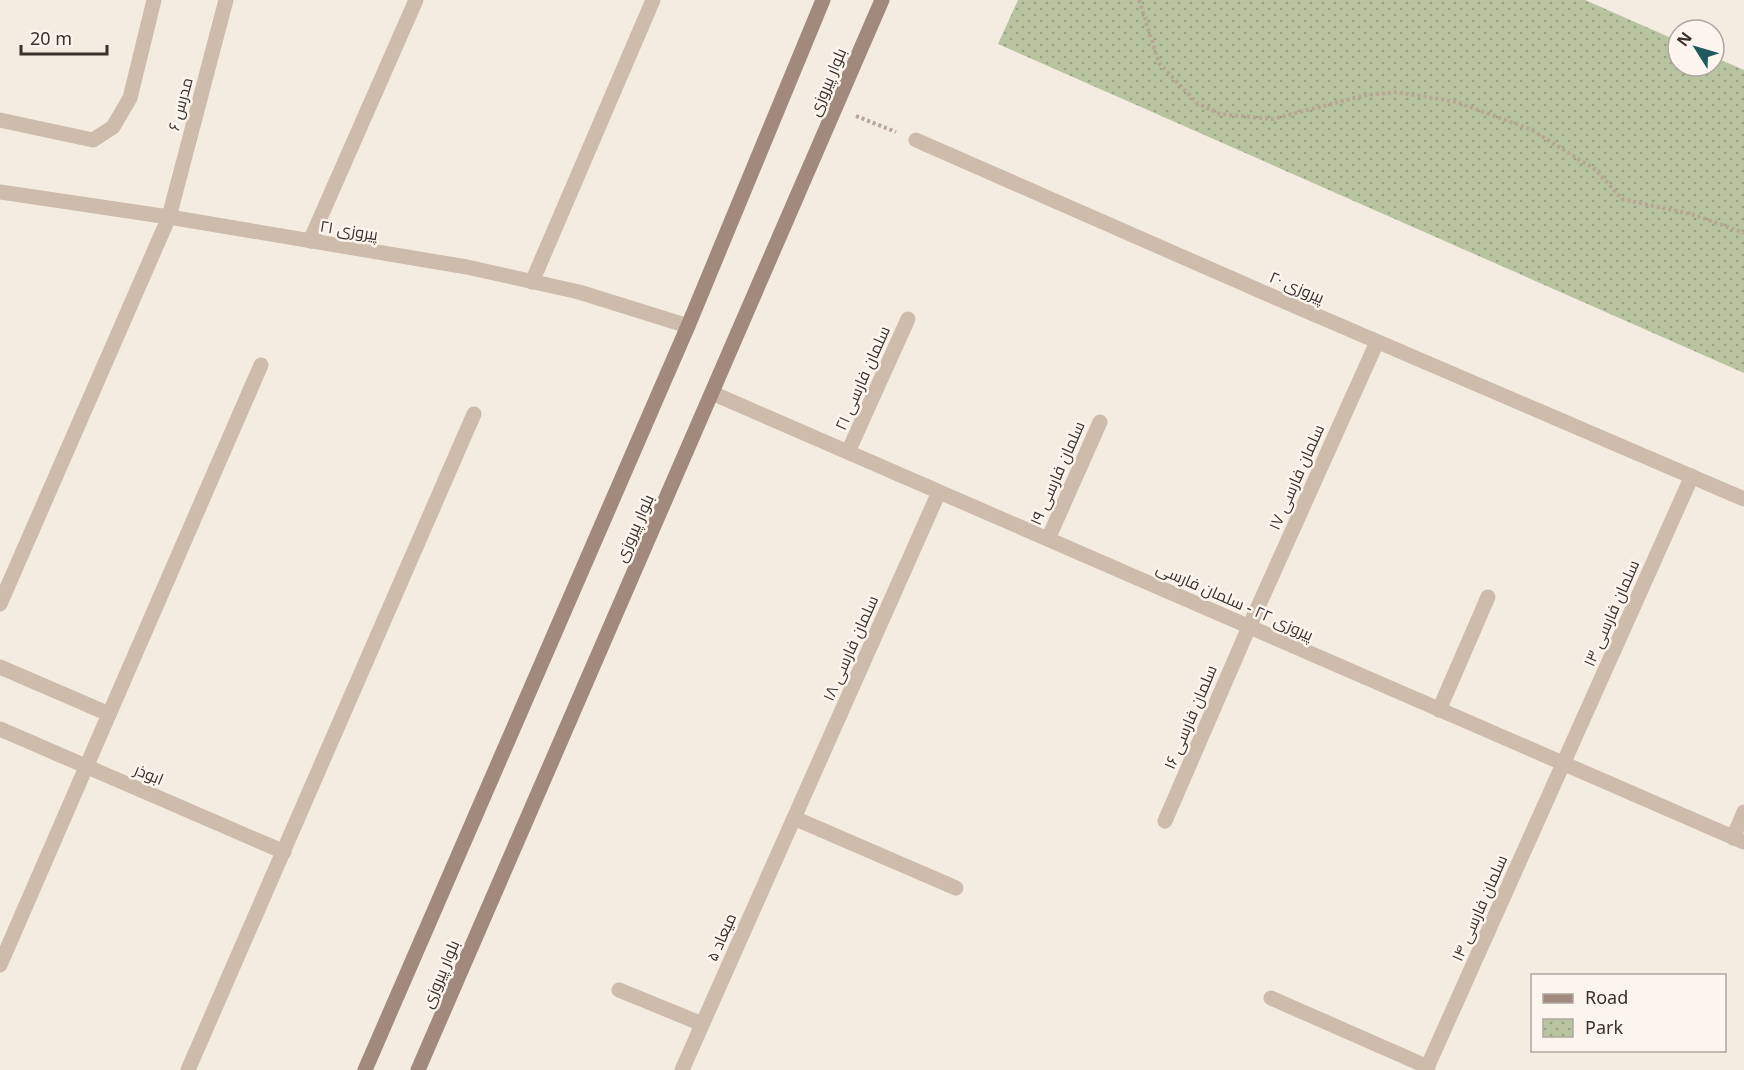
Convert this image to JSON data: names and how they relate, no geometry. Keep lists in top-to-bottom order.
{
  "streets": {
    "street": [
      "بلوار پیروزی",
      "مدرس ۶",
      "پیروزی ۲۱",
      "پیروزی ۲۰",
      "سلمان فارسی ۲۱",
      "سلمان فارسی ۱۹",
      "سلمان فارسی ۱۷",
      "پیروزی ۲۲ - سلمان فارسی",
      "سلمان فارسی ۱۳",
      "سلمان فارسی ۱۸",
      "سلمان فارسی ۱۶",
      "ابوذر",
      "سلمان فارسی ۱۴",
      "میعاد ۵"
    ]
  },
  "crossings": [
    ["بلوار پیروزی", "پیروزی ۲۱"],
    ["بلوار پیروزی", "پیروزی ۲۲ - سلمان فارسی"],
    ["مدرس ۶", "پیروزی ۲۱"],
    ["پیروزی ۲۰", "سلمان فارسی ۱۷"],
    ["پیروزی ۲۰", "سلمان فارسی ۱۳"],
    ["سلمان فارسی ۲۱", "پیروزی ۲۲ - سلمان فارسی"],
    ["سلمان فارسی ۱۹", "پیروزی ۲۲ - سلمان فارسی"],
    ["سلمان فارسی ۱۷", "پیروزی ۲۲ - سلمان فارسی"],
    ["سلمان فارسی ۱۷", "سلمان فارسی ۱۶"],
    ["پیروزی ۲۲ - سلمان فارسی", "سلمان فارسی ۱۳"],
    ["پیروزی ۲۲ - سلمان فارسی", "سلمان فارسی ۱۸"],
    ["پیروزی ۲۲ - سلمان فارسی", "سلمان فارسی ۱۶"],
    ["پیروزی ۲۲ - سلمان فارسی", "سلمان فارسی ۱۴"],
    ["سلمان فارسی ۱۳", "سلمان فارسی ۱۴"],
    ["سلمان فارسی ۱۸", "میعاد ۵"]
  ],
  "legend": ["Road", "Park"],
  "scale_bar": "20 m",
  "north": "top left"
}
